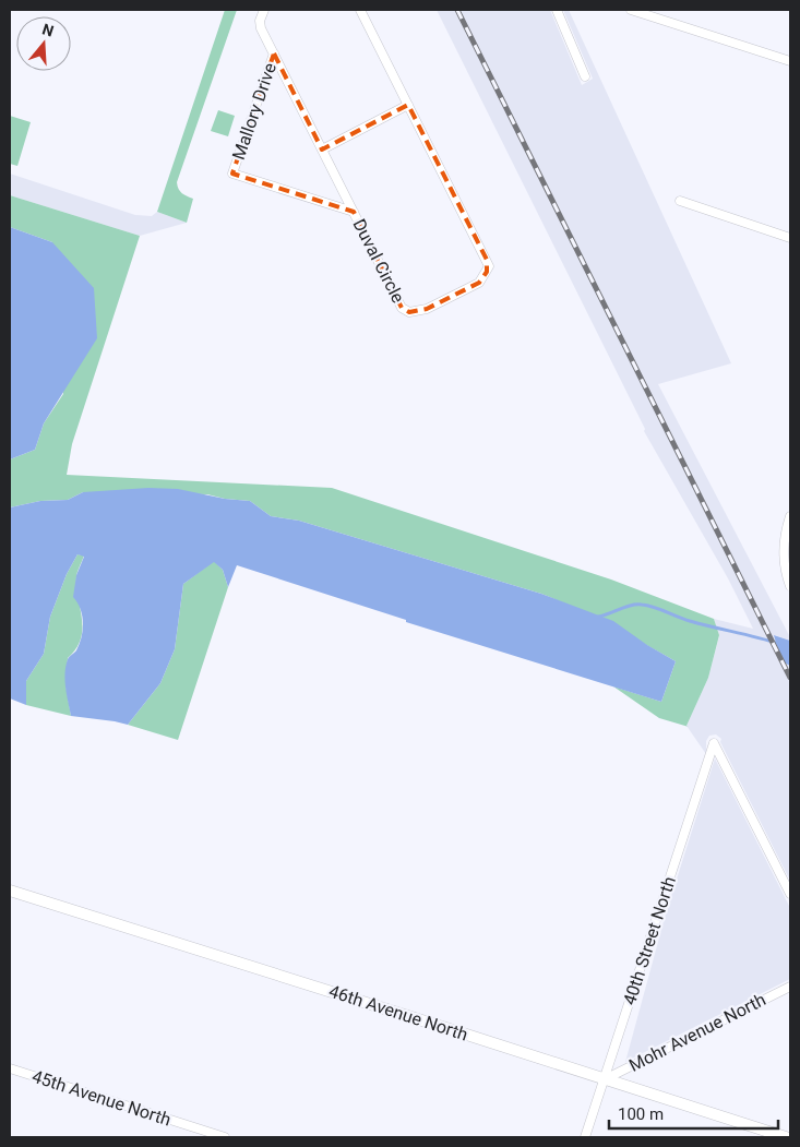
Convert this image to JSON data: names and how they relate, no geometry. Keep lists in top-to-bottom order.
{
  "streets": {
    "street": [
      "Mallory Drive",
      "Duval Circle",
      "40th Street North",
      "46th Avenue North",
      "Mohr Avenue North",
      "45th Avenue North"
    ]
  },
  "crossings": [
    ["Mallory Drive", "Duval Circle"],
    ["40th Street North", "46th Avenue North"],
    ["40th Street North", "Mohr Avenue North"],
    ["46th Avenue North", "Mohr Avenue North"]
  ],
  "scale_bar": "100 m",
  "north": "top"
}
